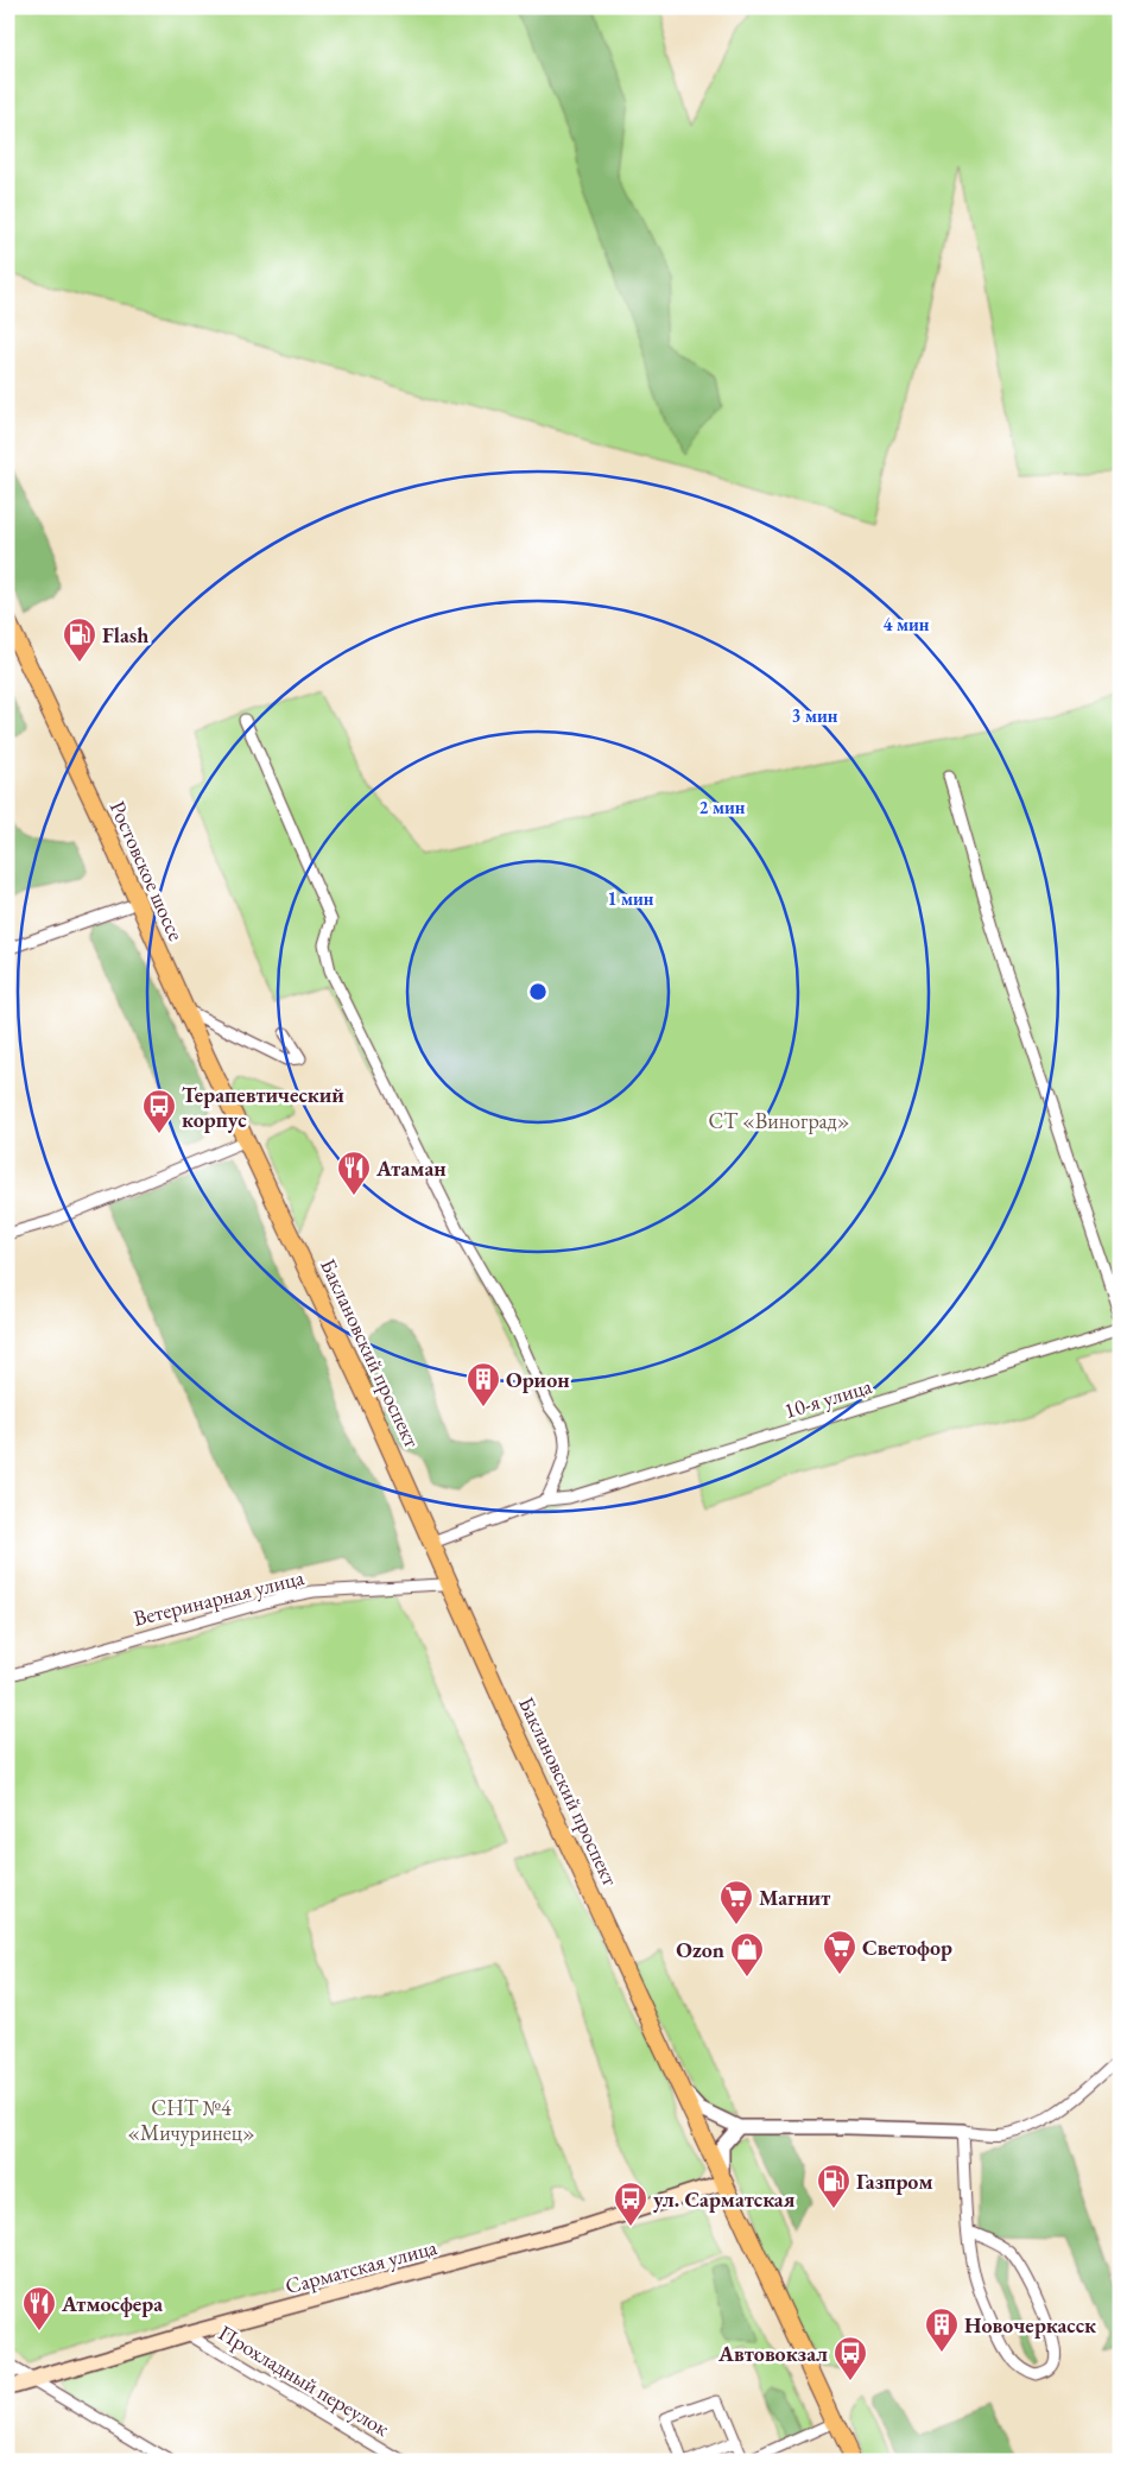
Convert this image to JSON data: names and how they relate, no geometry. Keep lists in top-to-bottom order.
{
  "streets": {
    "main road": ["Ростовское шоссе", "Баклановский проспект", "Сарматская улица"],
    "street": ["10-я улица", "Ветеринарная улица", "Прохладный переулок"]
  },
  "crossings": [
    ["Ростовское шоссе", "Баклановский проспект"],
    ["Баклановский проспект", "10-я улица"],
    ["Баклановский проспект", "Ветеринарная улица"],
    ["Баклановский проспект", "Сарматская улица"],
    ["Сарматская улица", "Прохладный переулок"]
  ],
  "parks": ["СТ «Виноград»", "СНТ №4 «Мичуринец»"],
  "places": {
    "fuel station": ["Flash", "Газпром"],
    "bus stop": ["Терапевтический корпус", "ул. Сарматская", "Автовокзал"],
    "restaurant": ["Атаман", "Атмосфера"],
    "building": ["Орион", "Новочеркасск"],
    "supermarket": ["Магнит", "Светофор"],
    "shop": ["Ozon"]
  },
  "rings": [
    "4 мин",
    "3 мин",
    "2 мин",
    "1 мин"
  ]
}
